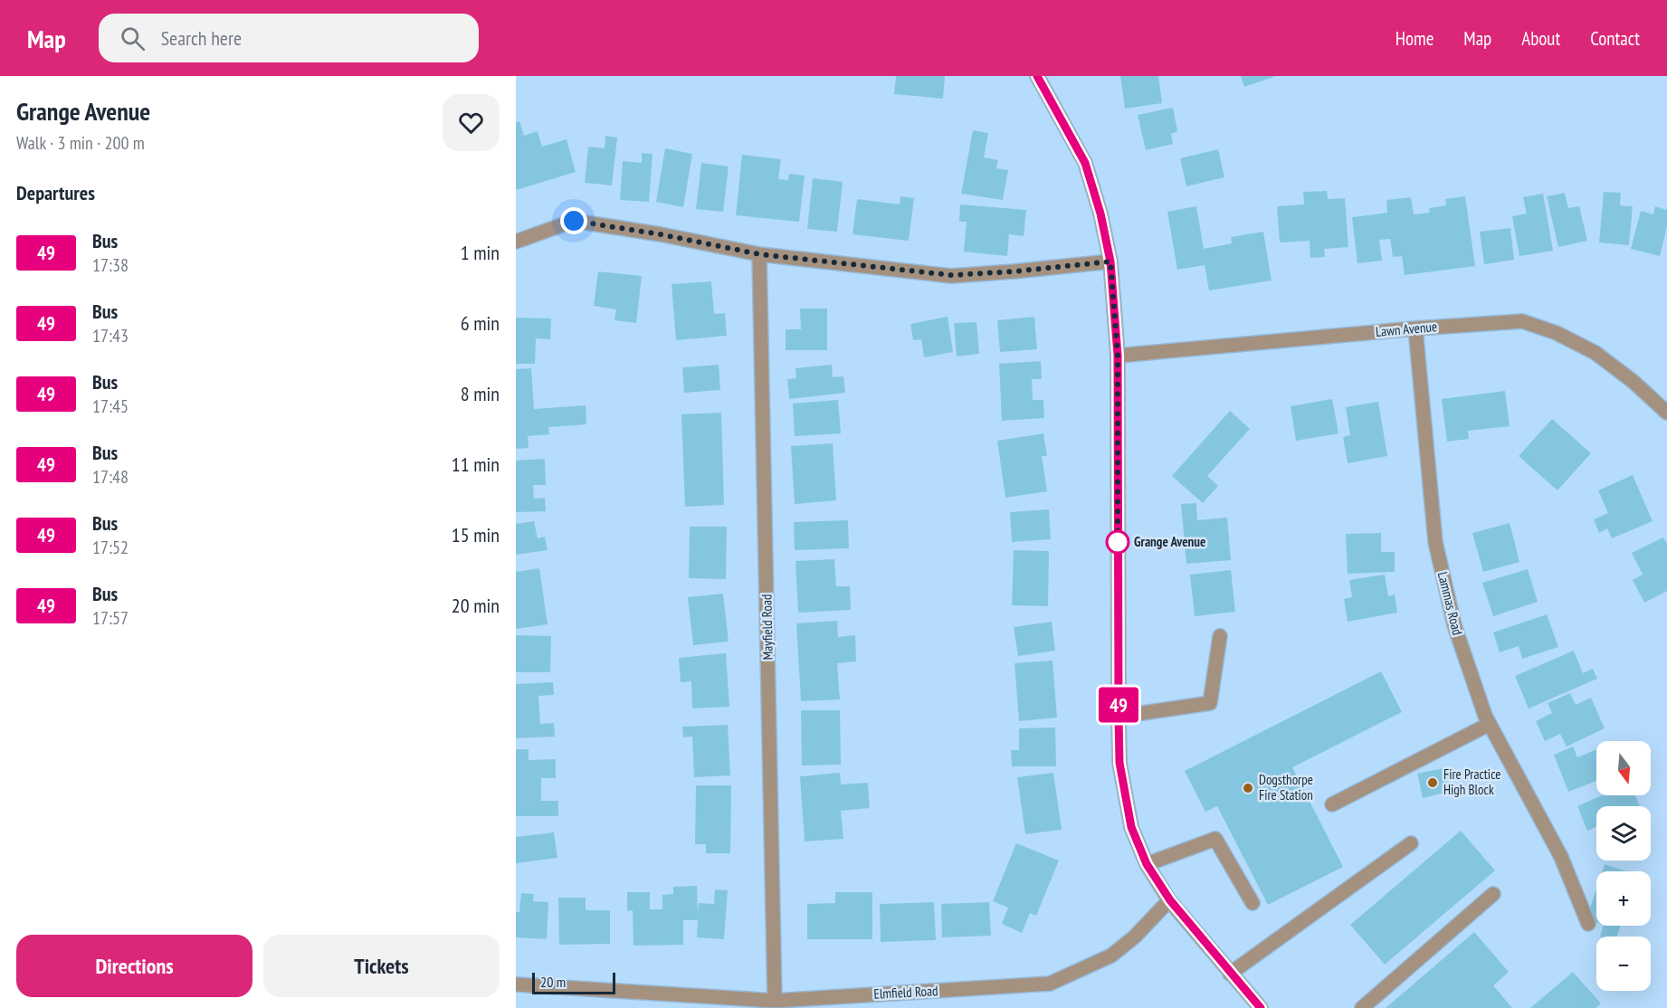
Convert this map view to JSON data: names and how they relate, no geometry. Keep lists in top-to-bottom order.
{
  "streets": {
    "street": [
      "Lawn Avenue",
      "Lammas Road",
      "Mayfield Road",
      "Elmfield Road"
    ]
  },
  "crossings": [
    ["Lawn Avenue", "Lammas Road"],
    ["Mayfield Road", "Elmfield Road"]
  ],
  "places": ["Grange Avenue", "Fire Practice High Block", "Dogsthorpe Fire Station"],
  "lines": ["bus line 49"],
  "scale_bar": "20 m",
  "north": "bottom",
  "page": {
    "header": "Map",
    "search": "Search here",
    "nav": [
      "Home",
      "Map",
      "About",
      "Contact"
    ],
    "heading": [
      ["Grange Avenue", "Walk · 3 min · 200 m"],
      "Departures"
    ],
    "on_map": "49",
    "list": [
      {
        "mark": "49",
        "name": "Bus",
        "note": "17:38",
        "value": "1 min"
      },
      {
        "mark": "49",
        "name": "Bus",
        "note": "17:43",
        "value": "6 min"
      },
      {
        "mark": "49",
        "name": "Bus",
        "note": "17:45",
        "value": "8 min"
      },
      {
        "mark": "49",
        "name": "Bus",
        "note": "17:48",
        "value": "11 min"
      },
      {
        "mark": "49",
        "name": "Bus",
        "note": "17:52",
        "value": "15 min"
      },
      {
        "mark": "49",
        "name": "Bus",
        "note": "17:57",
        "value": "20 min"
      }
    ],
    "map_buttons": ["+", "−"],
    "buttons": ["Directions", "Tickets"],
    "scale": "20 m"
  }
}
